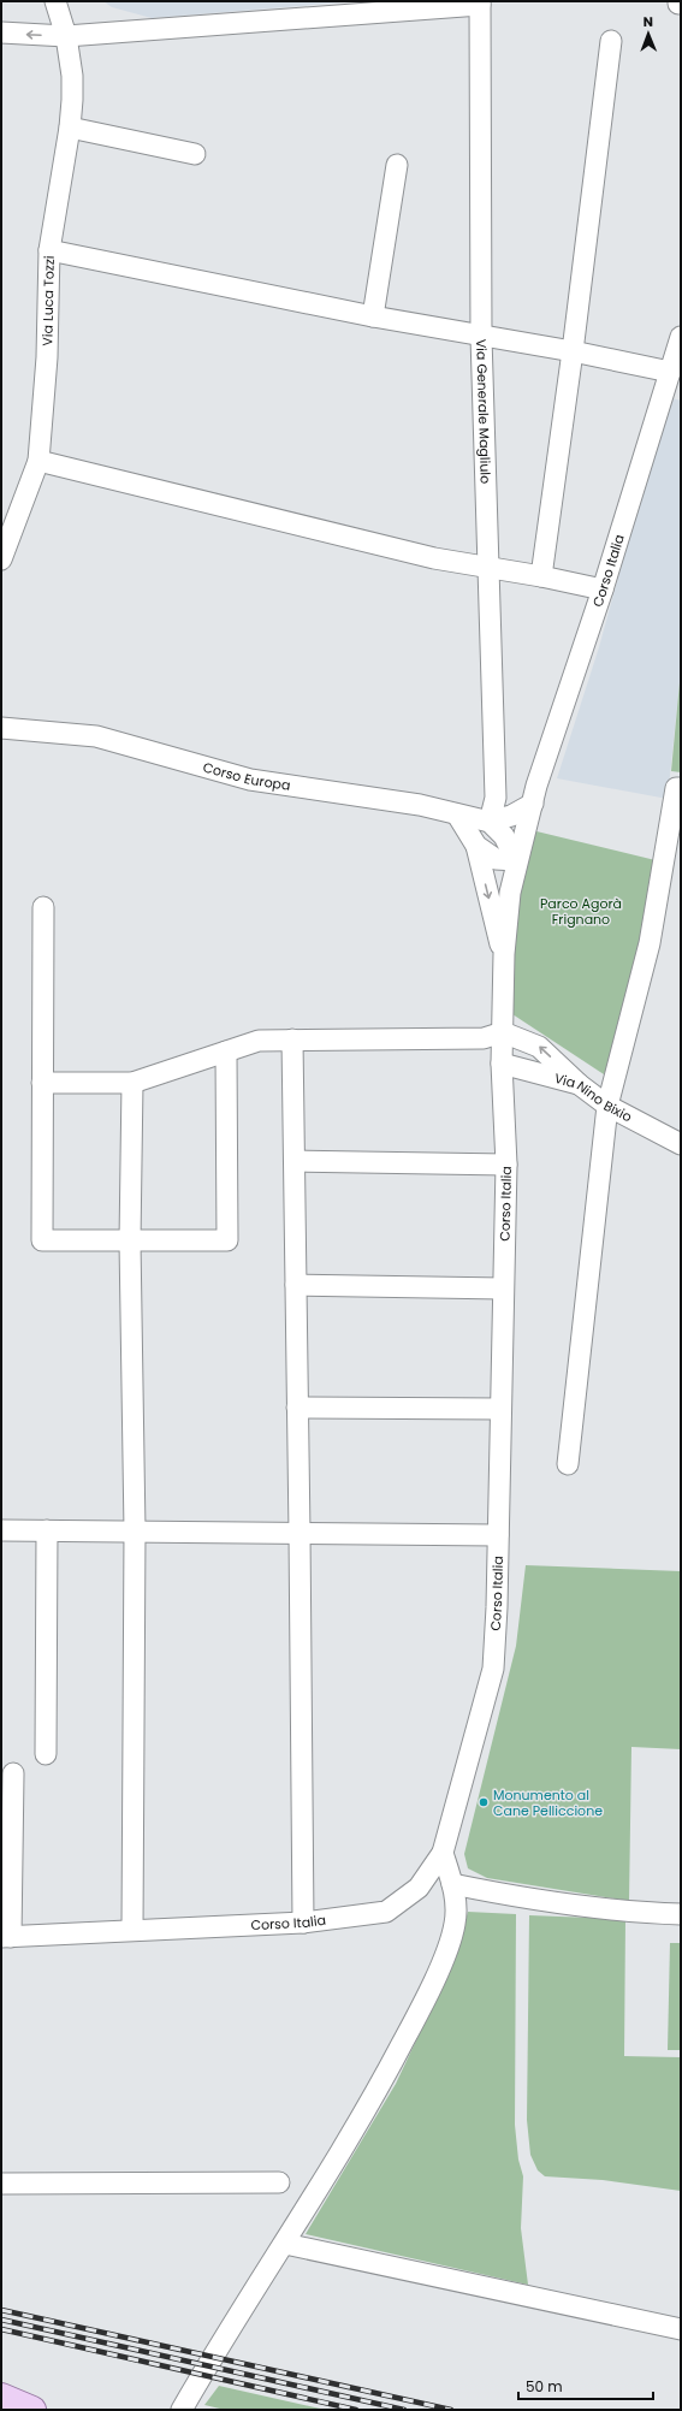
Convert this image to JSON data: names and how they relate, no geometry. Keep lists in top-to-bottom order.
{
  "streets": {
    "street": [
      "Via Luca Tozzi",
      "Via Generale Magliulo",
      "Corso Italia",
      "Corso Europa",
      "Via Nino Bixio"
    ]
  },
  "crossings": [
    ["Corso Italia", "Via Nino Bixio"]
  ],
  "parks": ["Parco Agorà Frignano"],
  "places": ["Monumento al Cane Pelliccione"],
  "scale_bar": "50 m",
  "north": "top"
}
